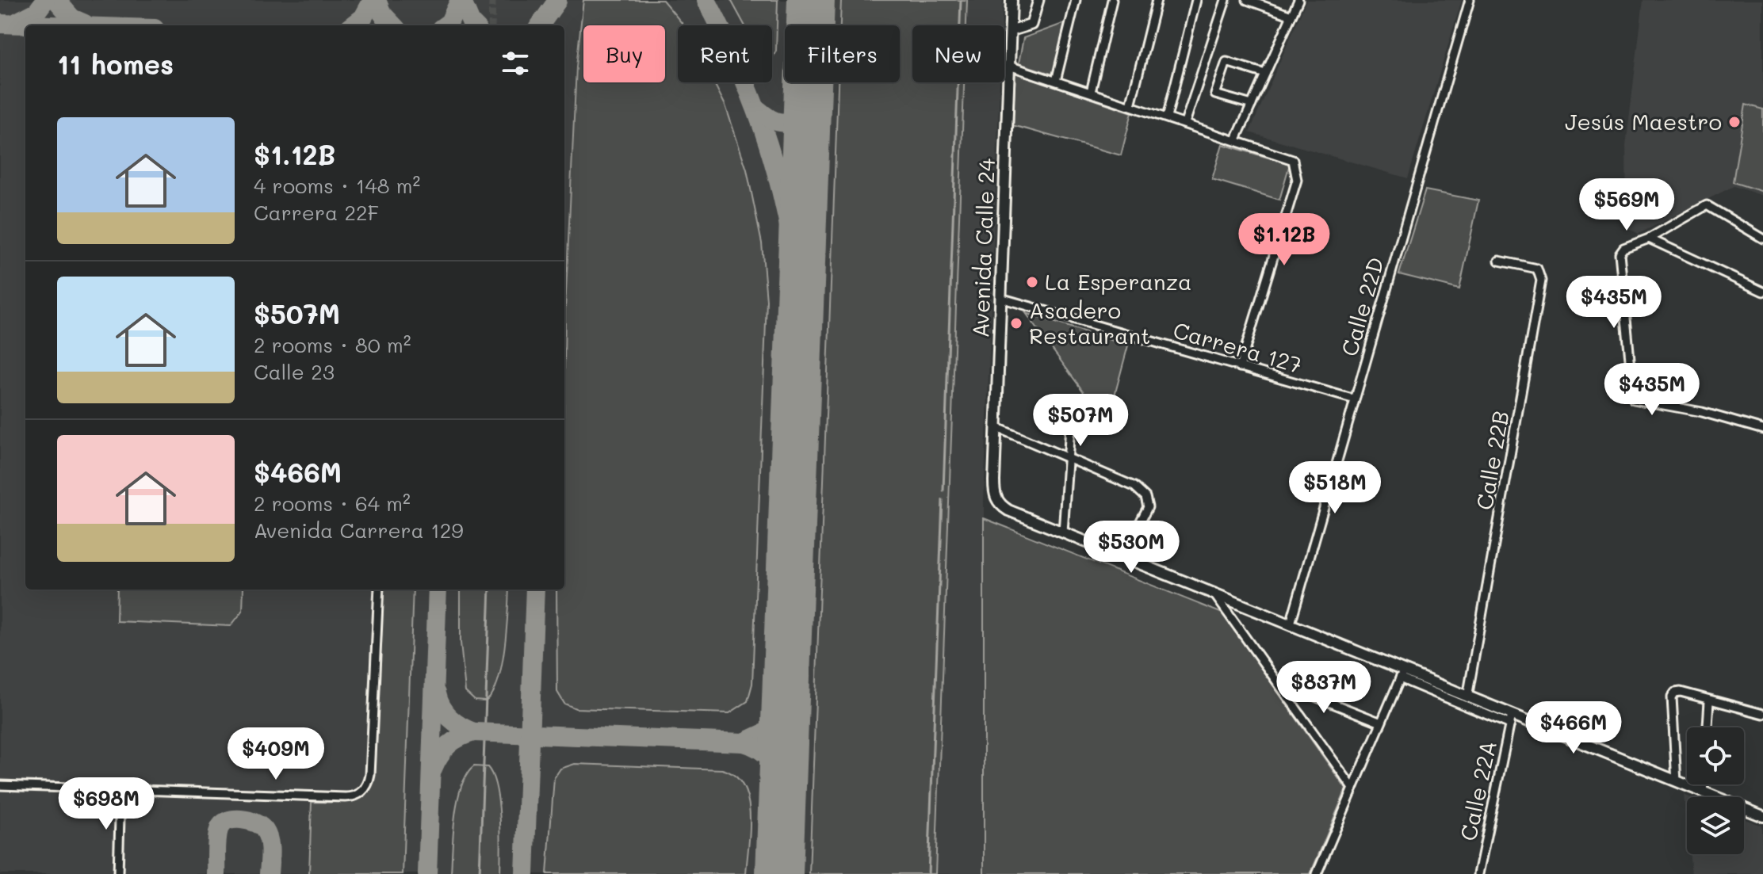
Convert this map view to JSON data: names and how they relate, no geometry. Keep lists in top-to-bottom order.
{
  "streets": {
    "main road": ["Avenida Calle 24"],
    "street": [
      "Calle 22D",
      "Carrera 127",
      "Calle 22B",
      "Calle 22A"
    ]
  },
  "crossings": [
    ["Avenida Calle 24", "Carrera 127"],
    ["Calle 22D", "Carrera 127"]
  ],
  "places": ["Jesús Maestro", "La Esperanza", "Asadero Restaurant"],
  "page": {
    "chip": [
      "Buy",
      "Rent",
      "Filters",
      "New"
    ],
    "heading": "11 homes",
    "list": [
      {
        "name": "$1.12B",
        "note": "4 rooms · 148 m² · Carrera 22F"
      },
      {
        "name": "$507M",
        "note": "2 rooms · 80 m² · Calle 23"
      },
      {
        "name": "$466M",
        "note": "2 rooms · 64 m² · Avenida Carrera 129"
      }
    ],
    "price": [
      "$569M",
      "$1.12B",
      "$435M",
      "$435M",
      "$507M",
      "$518M",
      "$530M",
      "$837M",
      "$466M",
      "$409M",
      "$698M"
    ]
  }
}
